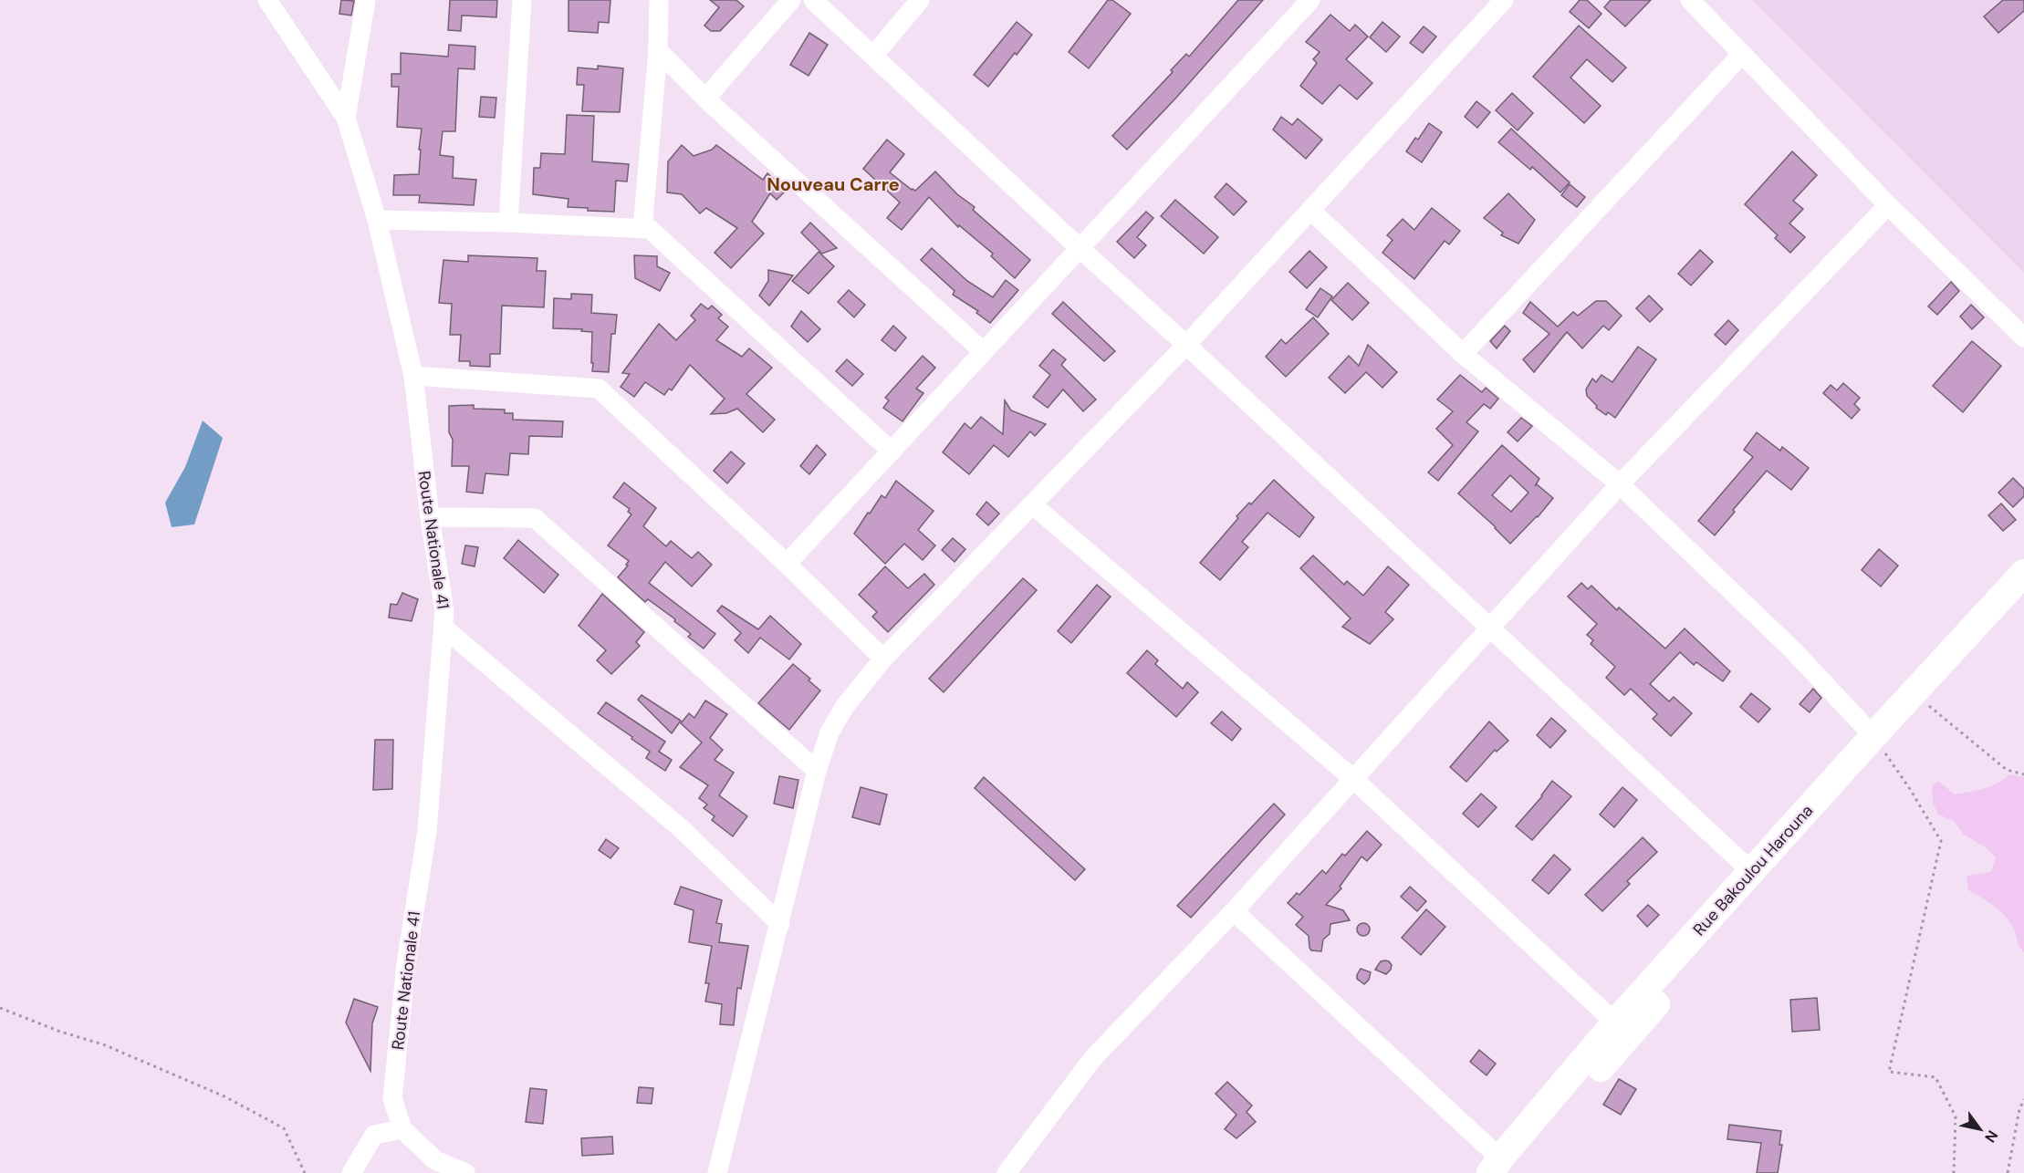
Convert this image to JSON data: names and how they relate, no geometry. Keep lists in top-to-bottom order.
{
  "streets": {
    "highway": ["Rue Bakoulou Harouna"],
    "street": ["Route Nationale 41"]
  },
  "districts": ["Nouveau Carre"],
  "north": "bottom right"
}
